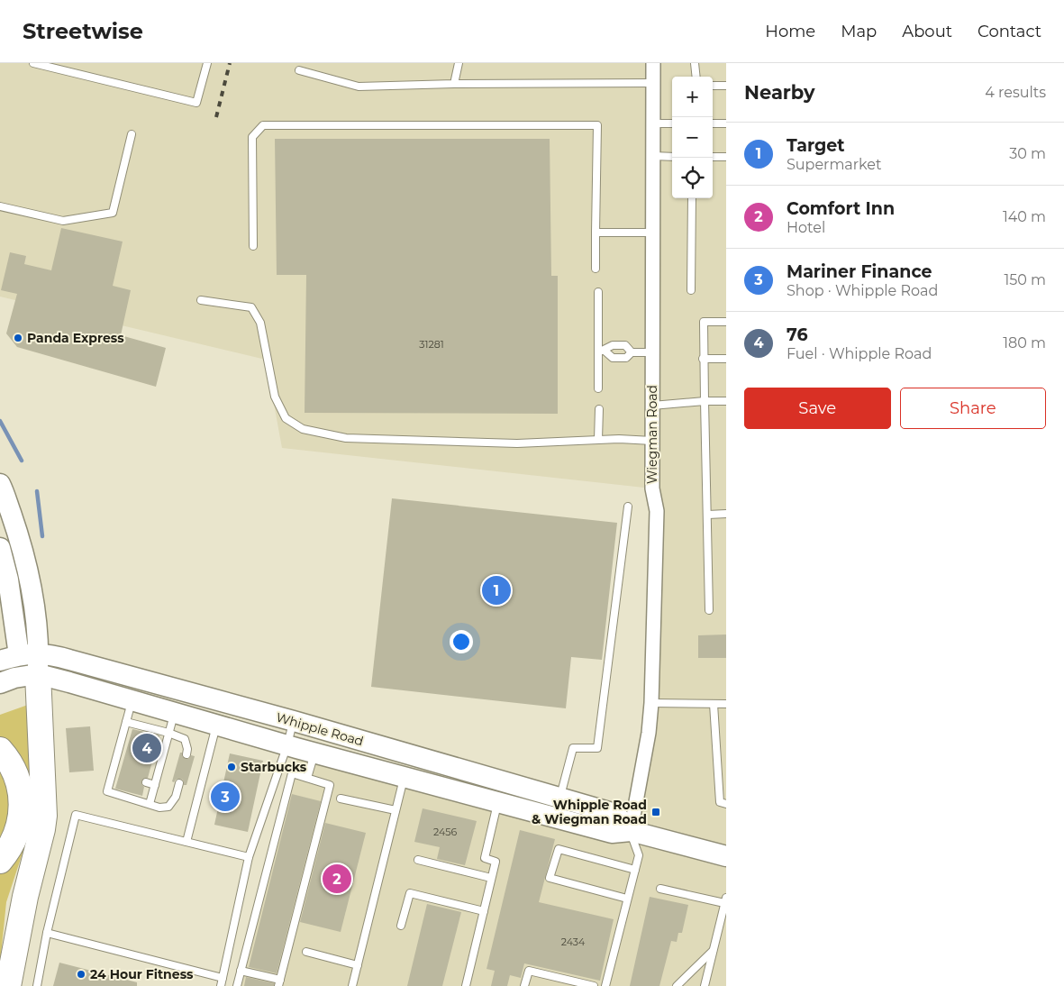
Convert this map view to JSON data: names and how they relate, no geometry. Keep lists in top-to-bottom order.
{
  "streets": {
    "main road": ["Whipple Road"],
    "street": ["Wiegman Road"]
  },
  "crossings": [
    ["Wiegman Road", "Whipple Road"]
  ],
  "places": {
    "other": ["Panda Express", "Starbucks", "24 Hour Fitness"],
    "transit": ["Whipple Road & Wiegman Road"]
  },
  "house_numbers": ["31281", "2456", "2434"],
  "page": {
    "header": "Streetwise",
    "nav": [
      "Home",
      "Map",
      "About",
      "Contact"
    ],
    "heading": ["Nearby", "4 results"],
    "map_buttons": ["+", "−"],
    "list": [
      {
        "mark": "1",
        "name": "Target",
        "note": "Supermarket",
        "value": "30 m"
      },
      {
        "mark": "2",
        "name": "Comfort Inn",
        "note": "Hotel",
        "value": "140 m"
      },
      {
        "mark": "3",
        "name": "Mariner Finance",
        "note": "Shop · Whipple Road",
        "value": "150 m"
      },
      {
        "mark": "4",
        "name": "76",
        "note": "Fuel · Whipple Road",
        "value": "180 m"
      }
    ],
    "buttons": ["Save", "Share"],
    "pins": [
      "1",
      "4",
      "3",
      "2"
    ]
  }
}
